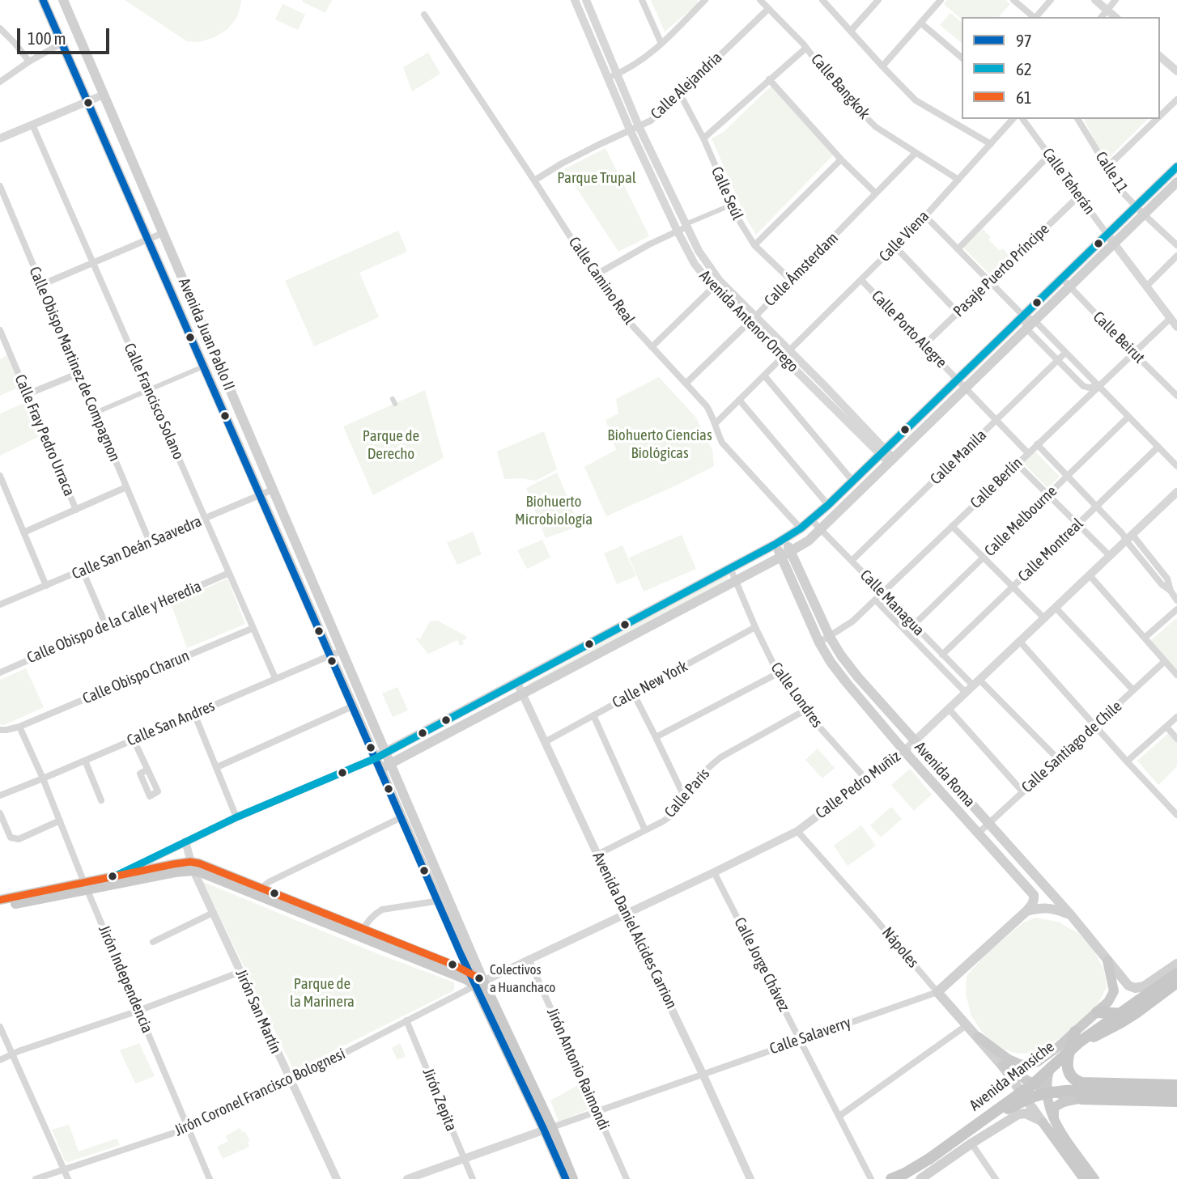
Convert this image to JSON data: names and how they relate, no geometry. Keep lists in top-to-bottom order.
{
  "streets": {
    "highway": ["Avenida Mansiche"],
    "main road": [
      "Avenida Juan Pablo II",
      "Avenida Roma",
      "Nápoles",
      "Calle Salaverry"
    ],
    "street": [
      "Calle Alejandria",
      "Calle Bangkok",
      "Calle 11",
      "Calle Teherán",
      "Calle Seúl",
      "Calle Viena",
      "Calle Ámsterdam",
      "Pasaje Puerto Príncipe",
      "Calle Camino Real",
      "Avenida Antenor Orrego",
      "Calle Porto Alegre",
      "Calle Beirut",
      "Calle Obispo Martinez de Compagnon",
      "Calle Francisco Solano",
      "Calle Fray Pedro Urraca",
      "Calle Manila",
      "Calle Berlín",
      "Calle Melbourne",
      "Calle San Deán Saavedra",
      "Calle Montreal",
      "Calle Managua",
      "Calle Obispo de la Calle y Heredia",
      "Calle Obispo Charun",
      "Calle New York",
      "Calle Londres",
      "Calle San Andres",
      "Calle Santiago de Chile",
      "Calle Pedro Muñiz",
      "Calle Paris",
      "Avenida Daniel Alcides Carrion",
      "Calle Jorge Chávez",
      "Jirón Independencia",
      "Jirón San Martín",
      "Jirón Antonio Raimondi",
      "Jirón Coronel Francisco Bolognesi",
      "Jirón Zepita"
    ]
  },
  "crossings": [
    ["Calle Alejandria", "Calle Bangkok"],
    ["Calle Alejandria", "Calle Seúl"],
    ["Calle Alejandria", "Calle Camino Real"],
    ["Calle Alejandria", "Avenida Antenor Orrego"],
    ["Calle Bangkok", "Calle Viena"],
    ["Calle Bangkok", "Calle Ámsterdam"],
    ["Calle Teherán", "Pasaje Puerto Príncipe"],
    ["Calle Teherán", "Calle Berlín"],
    ["Calle Seúl", "Calle Ámsterdam"],
    ["Calle Viena", "Calle Camino Real"],
    ["Calle Viena", "Avenida Antenor Orrego"],
    ["Calle Viena", "Calle Porto Alegre"],
    ["Calle Ámsterdam", "Calle Camino Real"],
    ["Calle Ámsterdam", "Avenida Antenor Orrego"],
    ["Pasaje Puerto Príncipe", "Calle Porto Alegre"],
    ["Calle Porto Alegre", "Calle Manila"],
    ["Calle Porto Alegre", "Calle Berlín"],
    ["Avenida Juan Pablo II", "Calle San Deán Saavedra"],
    ["Avenida Juan Pablo II", "Calle San Andres"],
    ["Avenida Juan Pablo II", "Calle Pedro Muñiz"],
    ["Avenida Juan Pablo II", "Jirón Coronel Francisco Bolognesi"],
    ["Calle Beirut", "Calle Berlín"],
    ["Calle Obispo Martinez de Compagnon", "Calle San Deán Saavedra"],
    ["Calle Francisco Solano", "Calle San Deán Saavedra"],
    ["Calle Francisco Solano", "Calle Obispo de la Calle y Heredia"],
    ["Calle Francisco Solano", "Calle Obispo Charun"],
    ["Calle Francisco Solano", "Calle San Andres"],
    ["Calle Manila", "Calle Managua"],
    ["Calle Berlín", "Calle Managua"],
    ["Calle Berlín", "Avenida Roma"],
    ["Calle Melbourne", "Calle Managua"],
    ["Calle Montreal", "Calle Managua"],
    ["Calle Managua", "Calle Santiago de Chile"],
    ["Calle Managua", "Calle Pedro Muñiz"],
    ["Calle Obispo Charun", "Jirón Independencia"],
    ["Calle New York", "Calle Londres"],
    ["Calle New York", "Avenida Daniel Alcides Carrion"],
    ["Calle Londres", "Calle Pedro Muñiz"],
    ["Calle Londres", "Calle Paris"],
    ["Calle San Andres", "Jirón Independencia"],
    ["Calle Santiago de Chile", "Avenida Roma"],
    ["Avenida Roma", "Calle Pedro Muñiz"],
    ["Avenida Roma", "Nápoles"],
    ["Avenida Roma", "Calle Salaverry"],
    ["Calle Pedro Muñiz", "Avenida Daniel Alcides Carrion"],
    ["Calle Pedro Muñiz", "Nápoles"],
    ["Calle Pedro Muñiz", "Calle Jorge Chávez"],
    ["Calle Pedro Muñiz", "Jirón Antonio Raimondi"],
    ["Calle Pedro Muñiz", "Jirón Coronel Francisco Bolognesi"],
    ["Calle Paris", "Avenida Daniel Alcides Carrion"],
    ["Avenida Daniel Alcides Carrion", "Calle Salaverry"],
    ["Nápoles", "Calle Salaverry"],
    ["Nápoles", "Avenida Mansiche"],
    ["Calle Jorge Chávez", "Calle Salaverry"],
    ["Jirón Independencia", "Jirón Coronel Francisco Bolognesi"],
    ["Jirón San Martín", "Jirón Coronel Francisco Bolognesi"],
    ["Calle Salaverry", "Jirón Antonio Raimondi"],
    ["Jirón Coronel Francisco Bolognesi", "Jirón Zepita"]
  ],
  "parks": [
    "Parque Trupal",
    "Biohuerto Ciencias Biológicas",
    "Parque de Derecho",
    "Biohuerto Microbiología",
    "Parque de la Marinera"
  ],
  "places": ["Colectivos a Huanchaco"],
  "lines": ["transit line 97", "transit line 62", "transit line 61"],
  "legend": ["97", "62", "61"],
  "scale_bar": "100 m"
}
